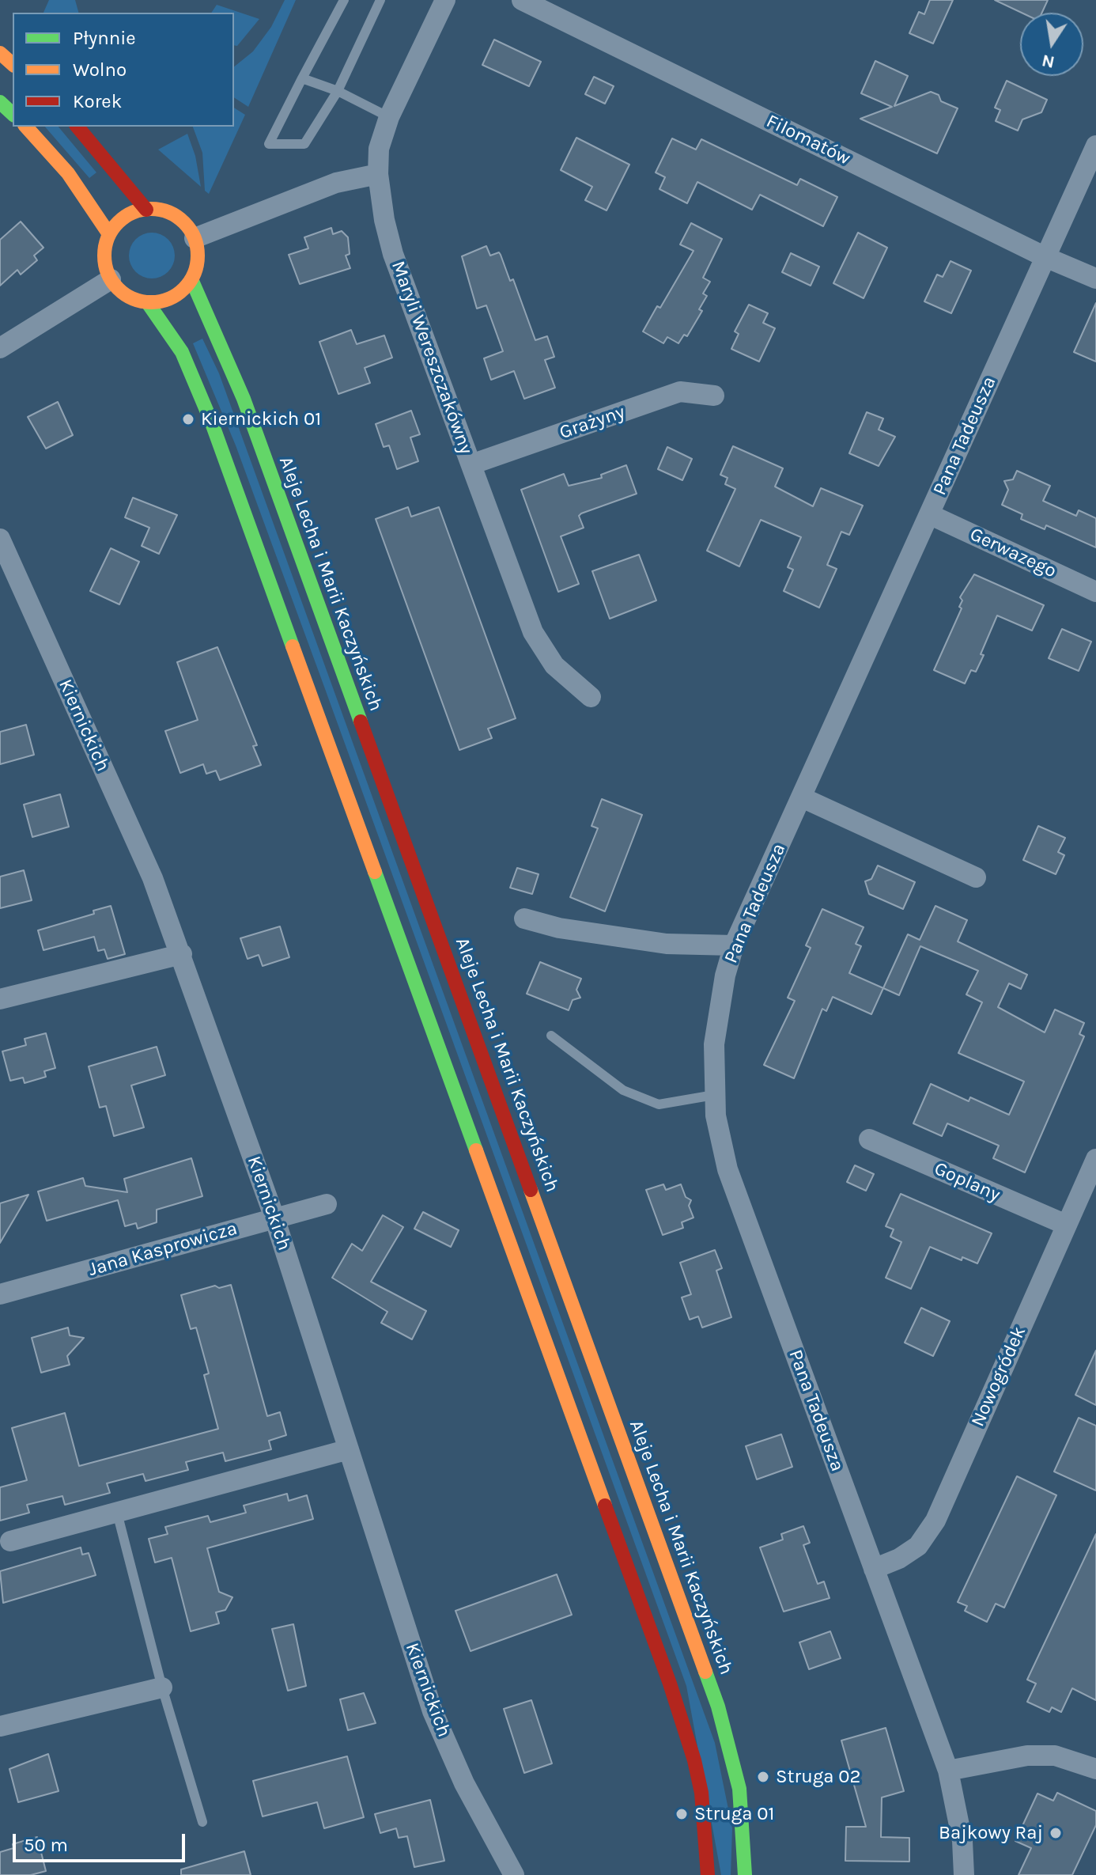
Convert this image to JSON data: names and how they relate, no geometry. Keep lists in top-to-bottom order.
{
  "streets": {
    "main road": ["Aleje Lecha i Marii Kaczyńskich"],
    "street": [
      "Filomatów",
      "Maryli Wereszczakówny",
      "Grażyny",
      "Pana Tadeusza",
      "Gerwazego",
      "Kiernickich",
      "Goplany",
      "Jana Kasprowicza",
      "Nowogródek"
    ]
  },
  "crossings": [
    ["Filomatów", "Pana Tadeusza"],
    ["Maryli Wereszczakówny", "Grażyny"],
    ["Pana Tadeusza", "Gerwazego"],
    ["Pana Tadeusza", "Nowogródek"],
    ["Kiernickich", "Jana Kasprowicza"],
    ["Goplany", "Nowogródek"]
  ],
  "places": [
    "Kiernickich 01",
    "Struga 02",
    "Struga 01",
    "Bajkowy Raj"
  ],
  "legend": ["Płynnie", "Wolno", "Korek"],
  "scale_bar": "50 m",
  "north": "bottom"
}
